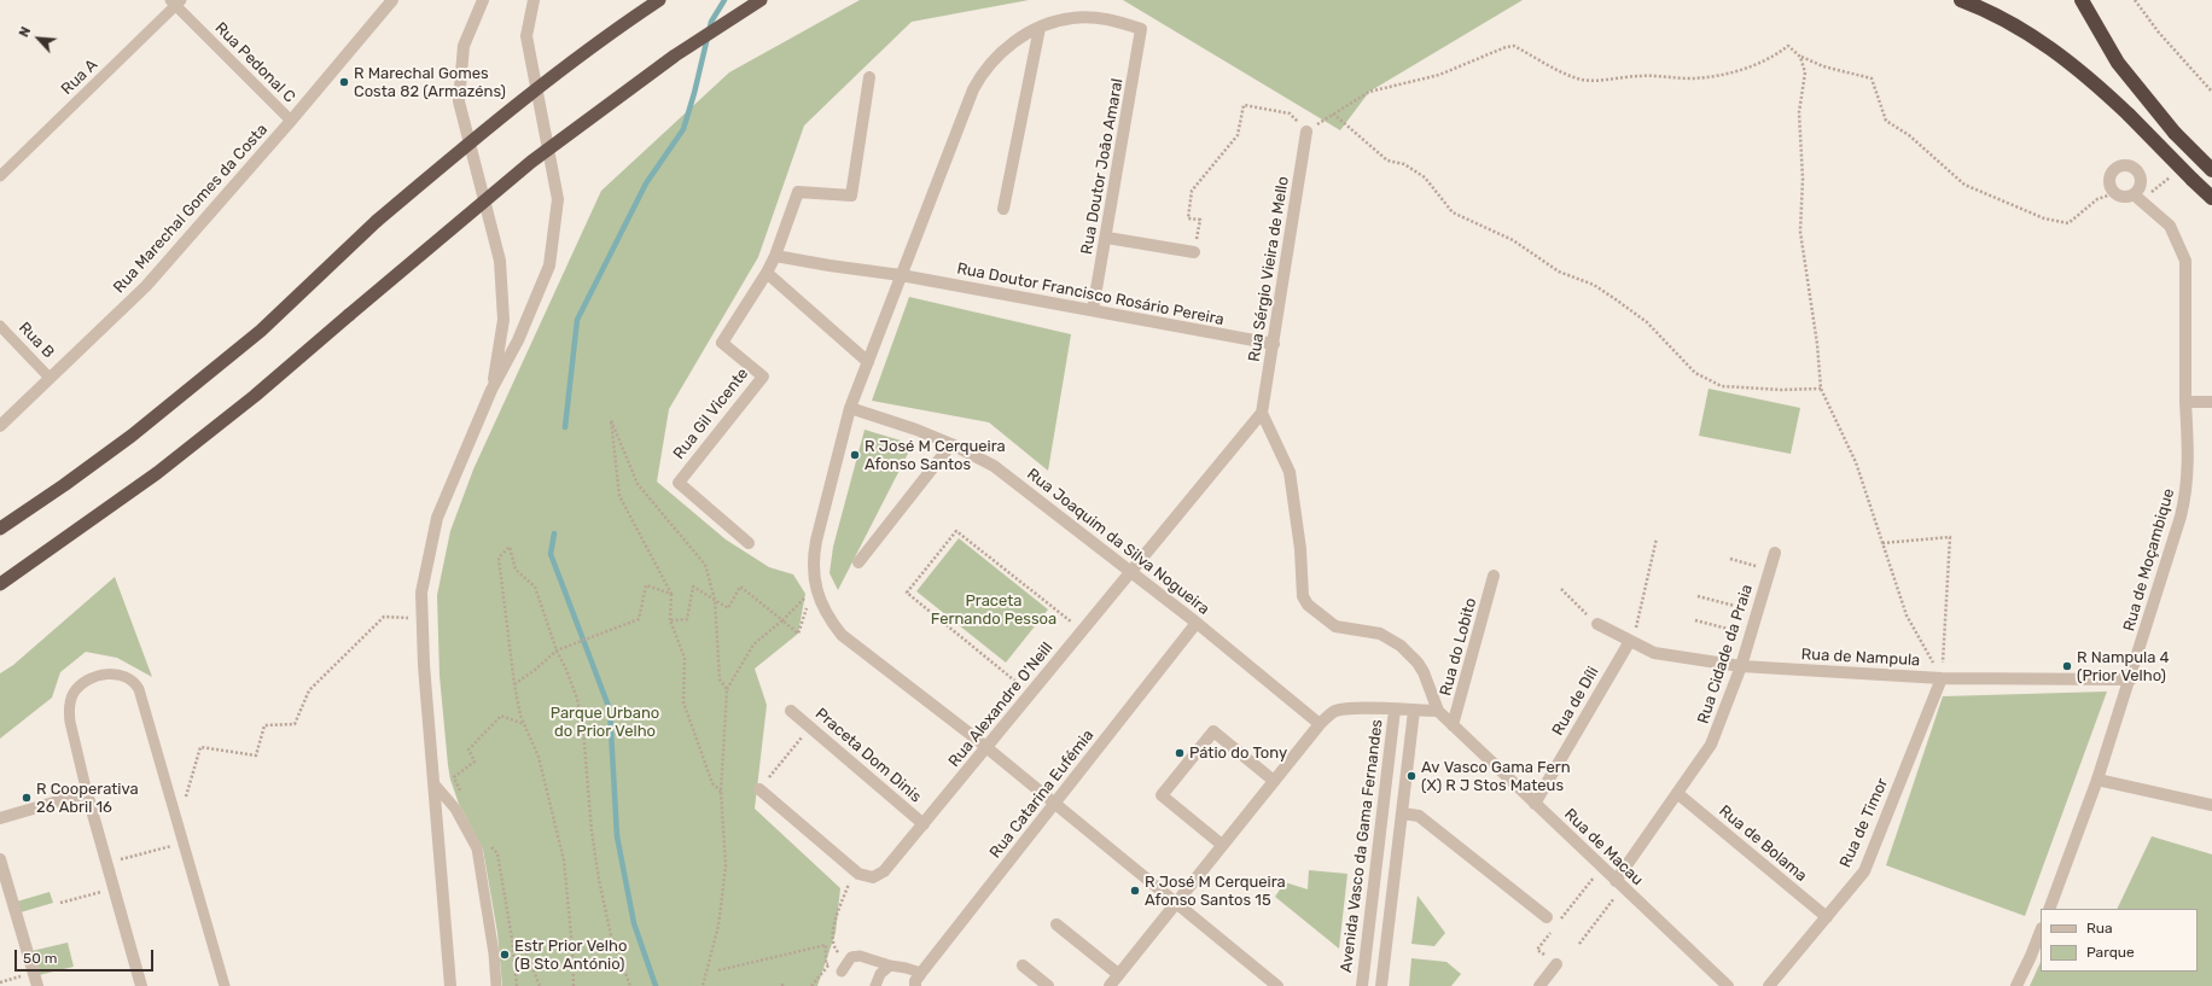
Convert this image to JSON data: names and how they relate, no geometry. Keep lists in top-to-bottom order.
{
  "streets": {
    "street": [
      "Rua Doutor João Amaral",
      "Rua Marechal Gomes da Costa",
      "Rua Sérgio Vieira de Mello",
      "Rua Doutor Francisco Rosário Pereira",
      "Rua Gil Vicente",
      "Rua Joaquim da Silva Nogueira",
      "Rua de Moçambique",
      "Rua do Lobito",
      "Rua Cidade da Praia",
      "Rua de Nampula",
      "Rua de Díli",
      "Rua Alexandre O'Neill",
      "Praceta Dom Dinis",
      "Rua Catarina Eufémia",
      "Rua de Timor",
      "Rua de Bolama",
      "Avenida Vasco da Gama Fernandes",
      "Rua de Macau"
    ],
    "lane": ["Rua Pedonal C", "Rua A", "Rua B"]
  },
  "crossings": [
    ["Rua Pedonal C", "Rua A"],
    ["Rua Pedonal C", "Rua Marechal Gomes da Costa"],
    ["Rua Doutor João Amaral", "Rua Doutor Francisco Rosário Pereira"],
    ["Rua Marechal Gomes da Costa", "Rua B"],
    ["Rua Sérgio Vieira de Mello", "Rua Doutor Francisco Rosário Pereira"],
    ["Rua Sérgio Vieira de Mello", "Rua Alexandre O'Neill"],
    ["Rua Joaquim da Silva Nogueira", "Rua Alexandre O'Neill"],
    ["Rua Joaquim da Silva Nogueira", "Rua Catarina Eufémia"],
    ["Rua de Moçambique", "Rua de Nampula"],
    ["Rua do Lobito", "Rua de Macau"],
    ["Rua Cidade da Praia", "Rua de Nampula"],
    ["Rua Cidade da Praia", "Rua de Bolama"],
    ["Rua Cidade da Praia", "Rua de Macau"],
    ["Rua de Nampula", "Rua de Díli"],
    ["Rua de Nampula", "Rua de Timor"],
    ["Rua de Díli", "Rua de Macau"],
    ["Rua Alexandre O'Neill", "Praceta Dom Dinis"],
    ["Rua de Timor", "Rua de Bolama"]
  ],
  "parks": ["Praceta Fernando Pessoa", "Parque Urbano do Prior Velho"],
  "places": [
    "R Marechal Gomes Costa 82 (Armazéns)",
    "R José M Cerqueira Afonso Santos",
    "R Nampula 4 (Prior Velho)",
    "Pátio do Tony",
    "Av Vasco Gama Fern (X) R J Stos Mateus",
    "R Cooperativa 26 Abril 16",
    "R José M Cerqueira Afonso Santos 15",
    "Estr Prior Velho (B Sto António)"
  ],
  "legend": ["Rua", "Parque"],
  "scale_bar": "50 m",
  "north": "top left"
}
